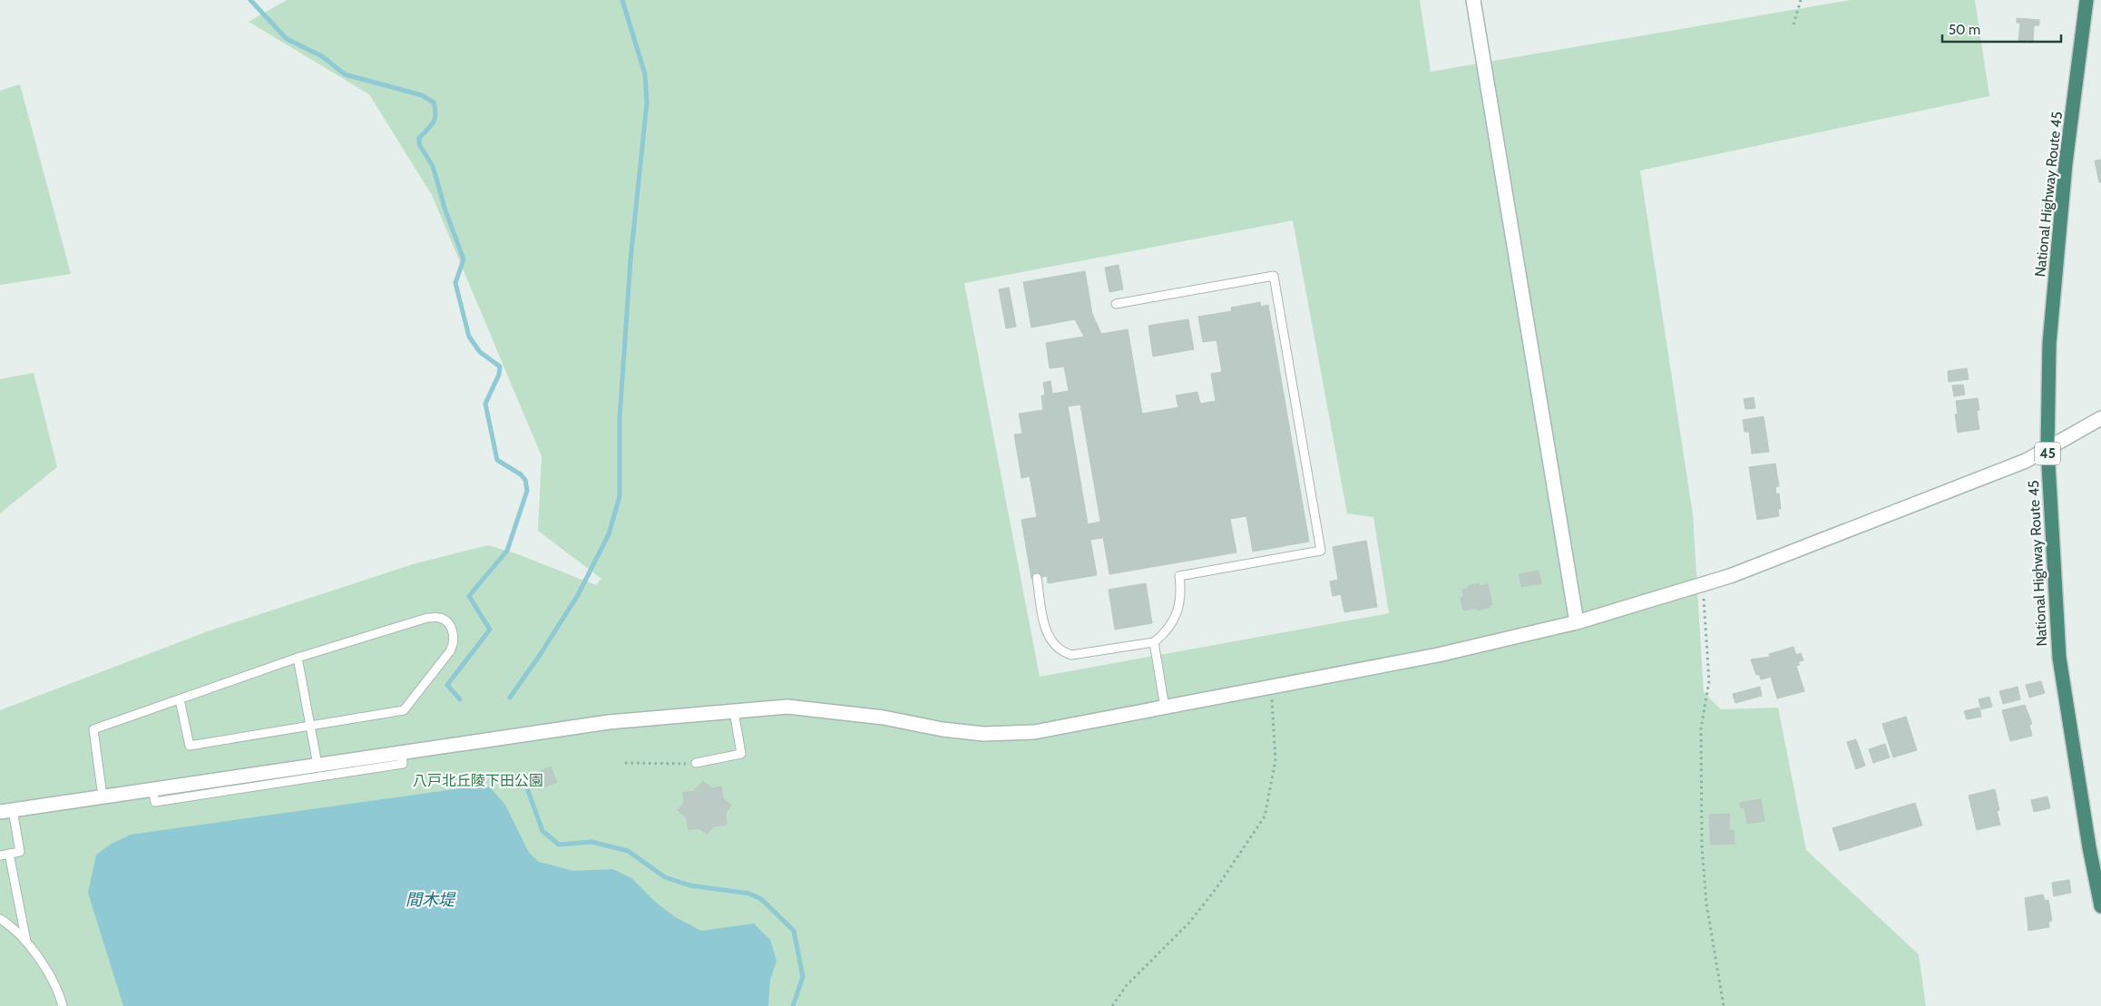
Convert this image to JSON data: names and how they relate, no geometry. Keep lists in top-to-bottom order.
{
  "streets": {
    "highway": ["National Highway Route 45", "45"]
  },
  "water": ["間木堤"],
  "parks": ["八戸北丘陵下田公園"],
  "scale_bar": "50 m"
}
